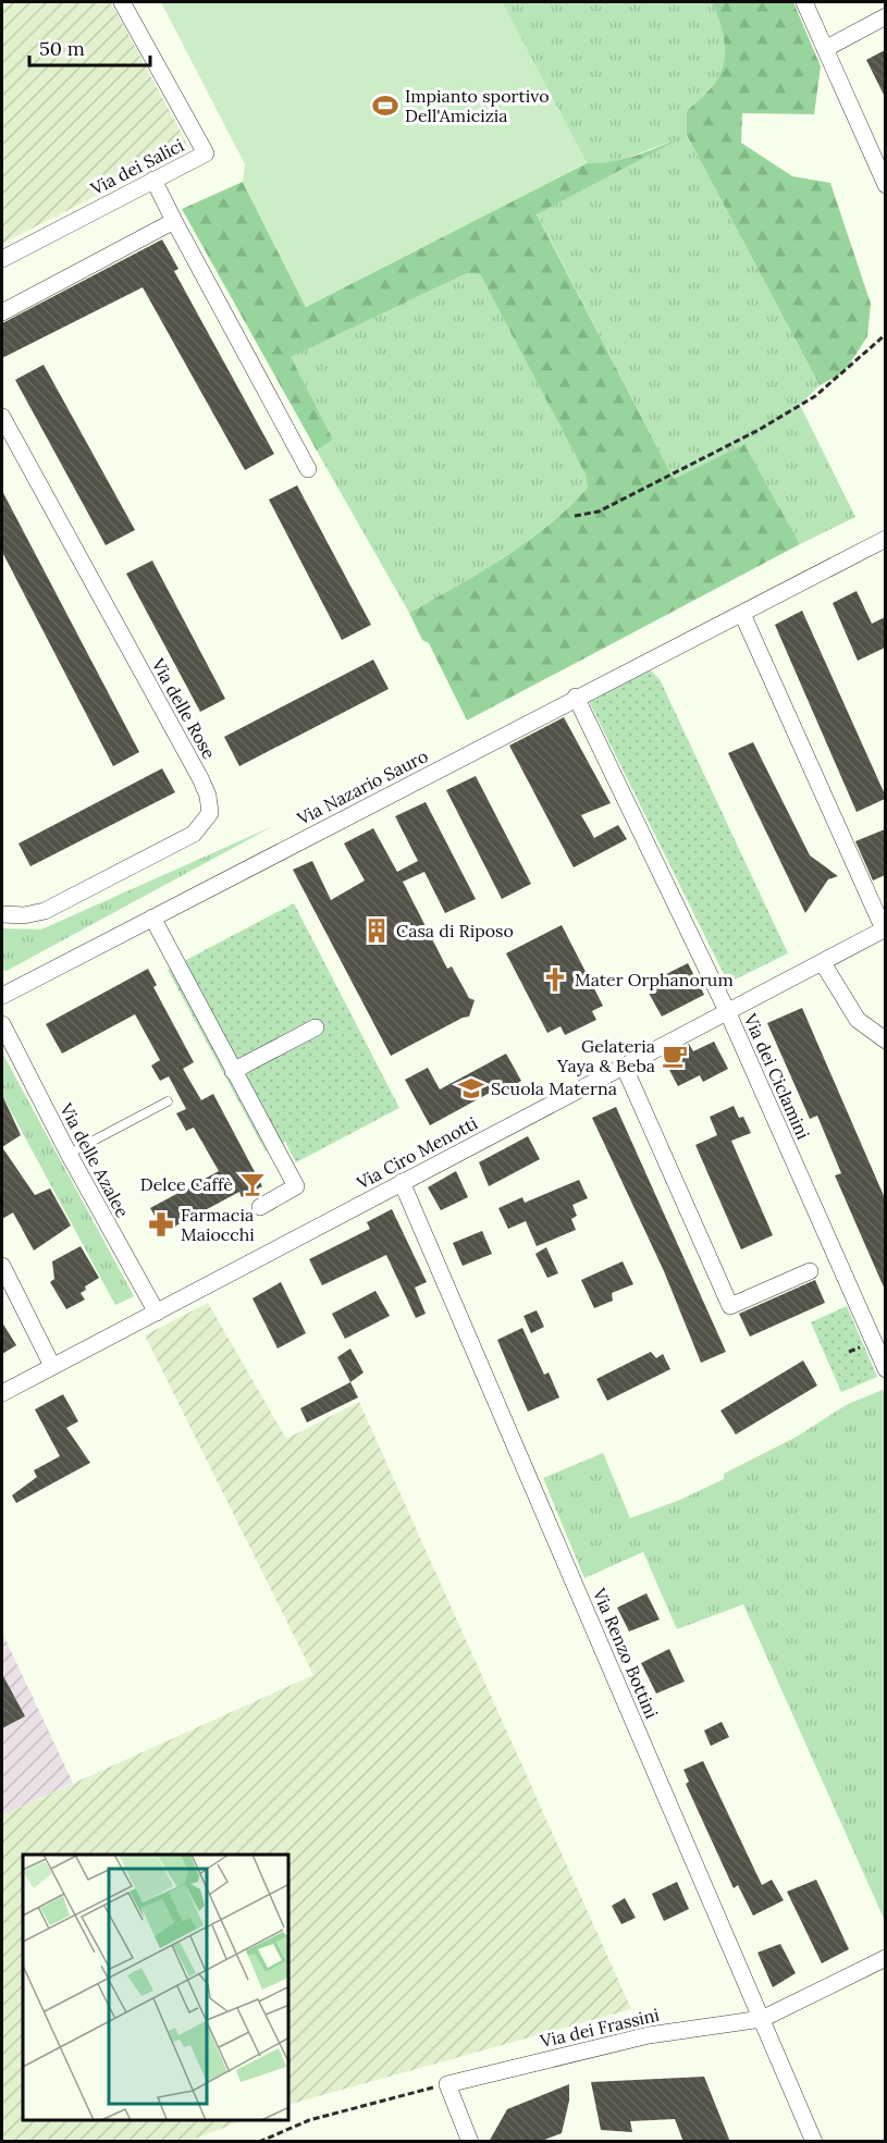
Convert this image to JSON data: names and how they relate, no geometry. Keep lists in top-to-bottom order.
{
  "streets": {
    "street": [
      "Via dei Salici",
      "Via delle Rose",
      "Via Nazario Sauro",
      "Via dei Ciclamini",
      "Via Ciro Menotti",
      "Via delle Azalee",
      "Via Renzo Bottini",
      "Via dei Frassini"
    ]
  },
  "crossings": [
    ["Via Nazario Sauro", "Via dei Ciclamini"],
    ["Via dei Ciclamini", "Via Ciro Menotti"],
    ["Via Ciro Menotti", "Via delle Azalee"],
    ["Via Ciro Menotti", "Via Renzo Bottini"],
    ["Via Renzo Bottini", "Via dei Frassini"]
  ],
  "places": {
    "sports": ["Impianto sportivo Dell'Amicizia"],
    "building": ["Casa di Riposo"],
    "church": ["Mater Orphanorum"],
    "cafe": ["Gelateria Yaya & Beba"],
    "school or university": ["Scuola Materna"],
    "bar": ["Delce Caffè"],
    "pharmacy": ["Farmacia Maiocchi"]
  },
  "scale_bar": "50 m"
}
